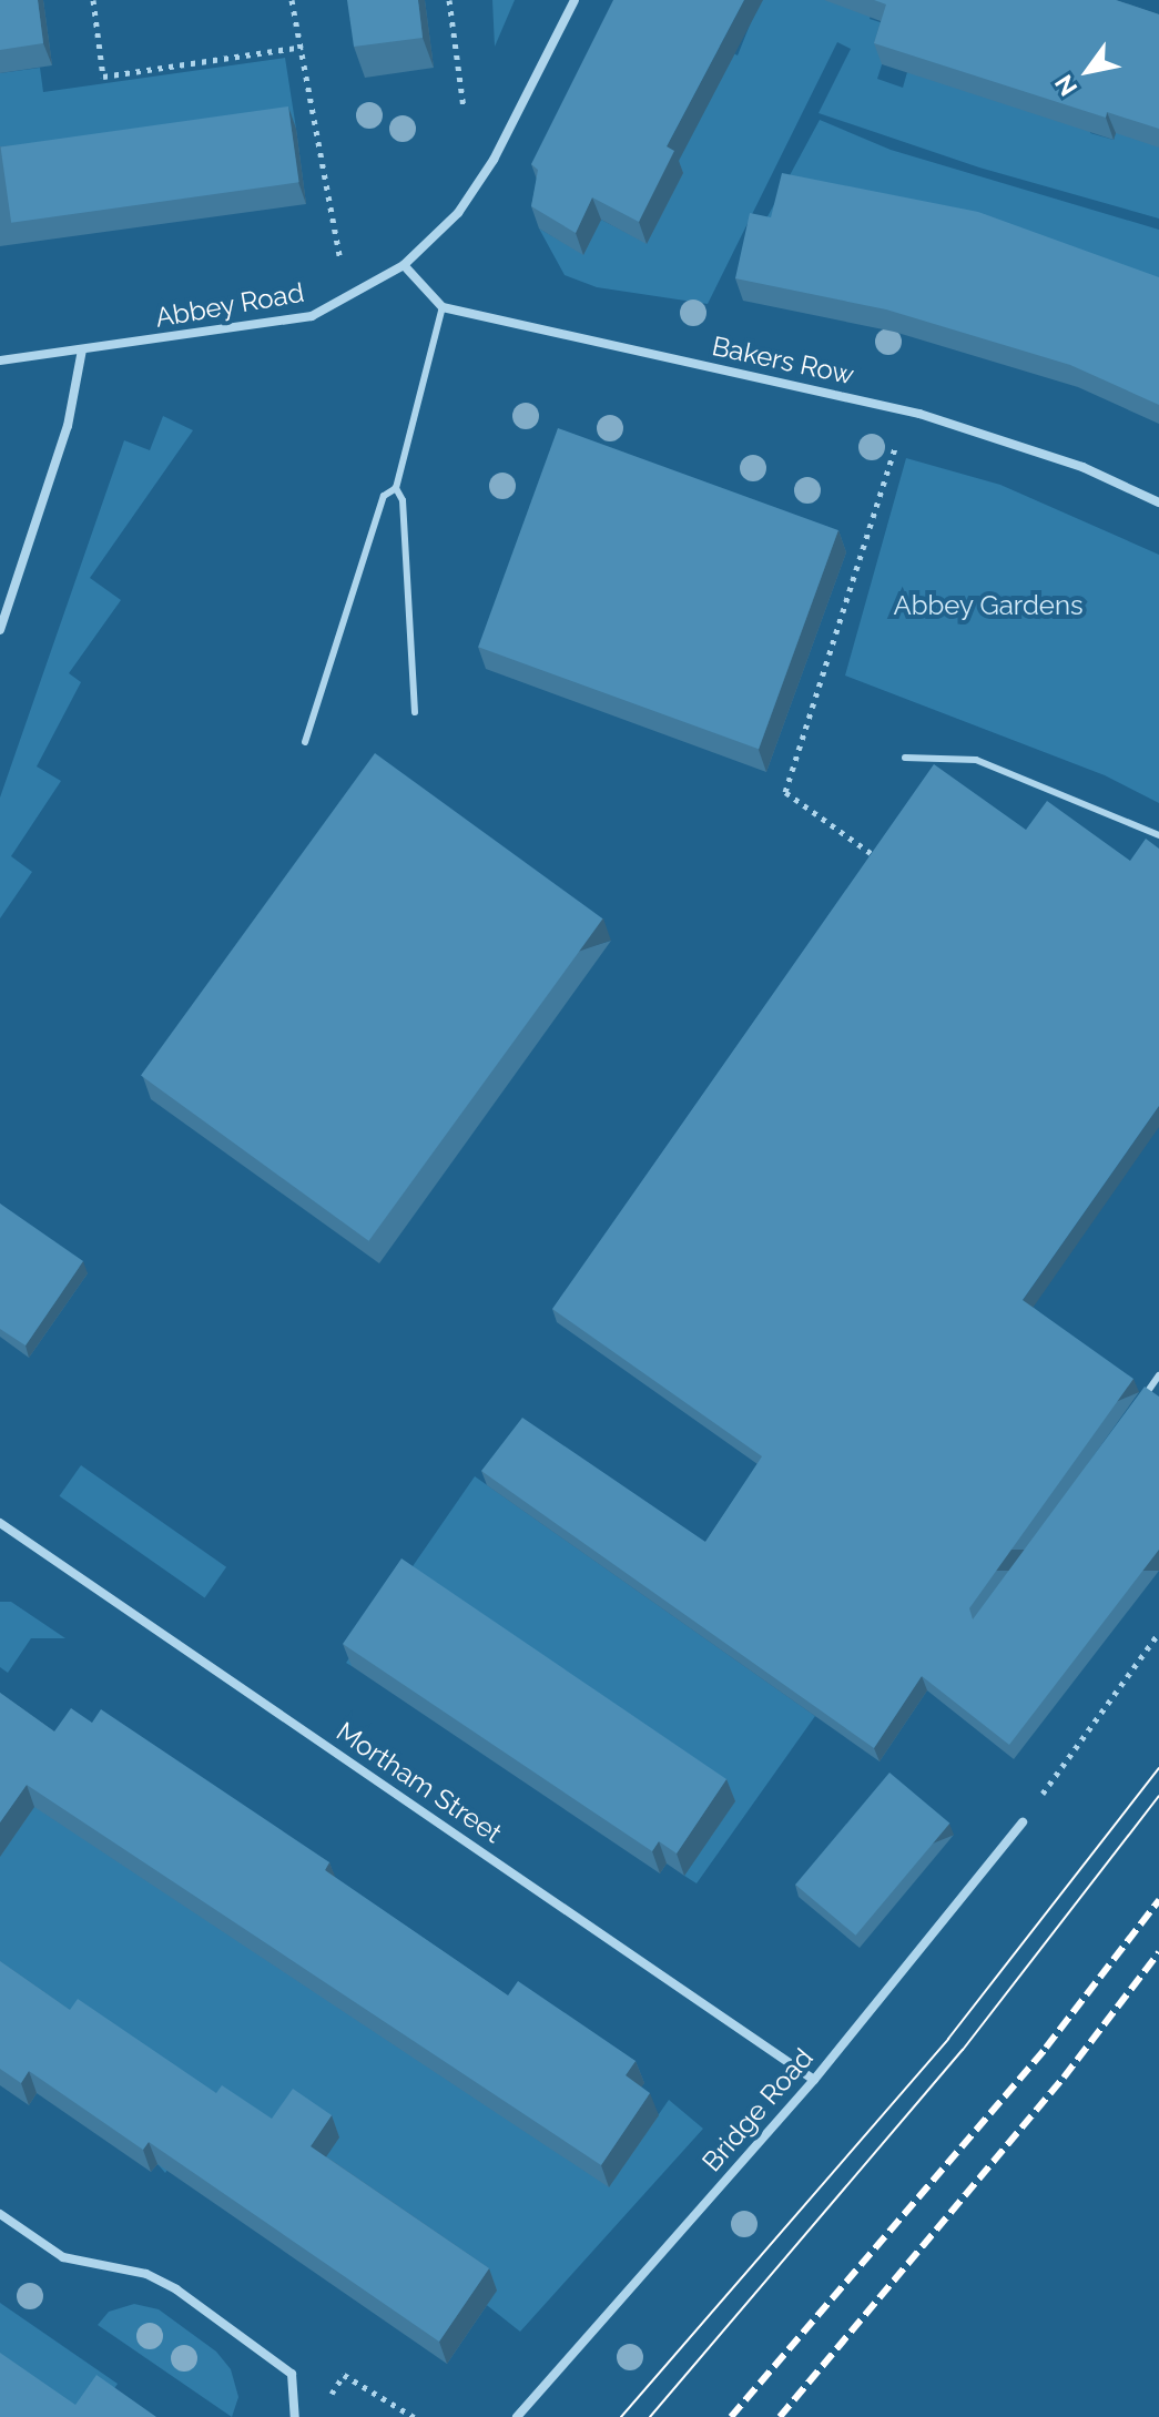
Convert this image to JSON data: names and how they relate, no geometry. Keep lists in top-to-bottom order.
{
  "streets": {
    "street": [
      "Abbey Road",
      "Bakers Row",
      "Mortham Street",
      "Bridge Road"
    ]
  },
  "crossings": [
    ["Mortham Street", "Bridge Road"]
  ],
  "parks": ["Abbey Gardens"],
  "north": "bottom left"
}
